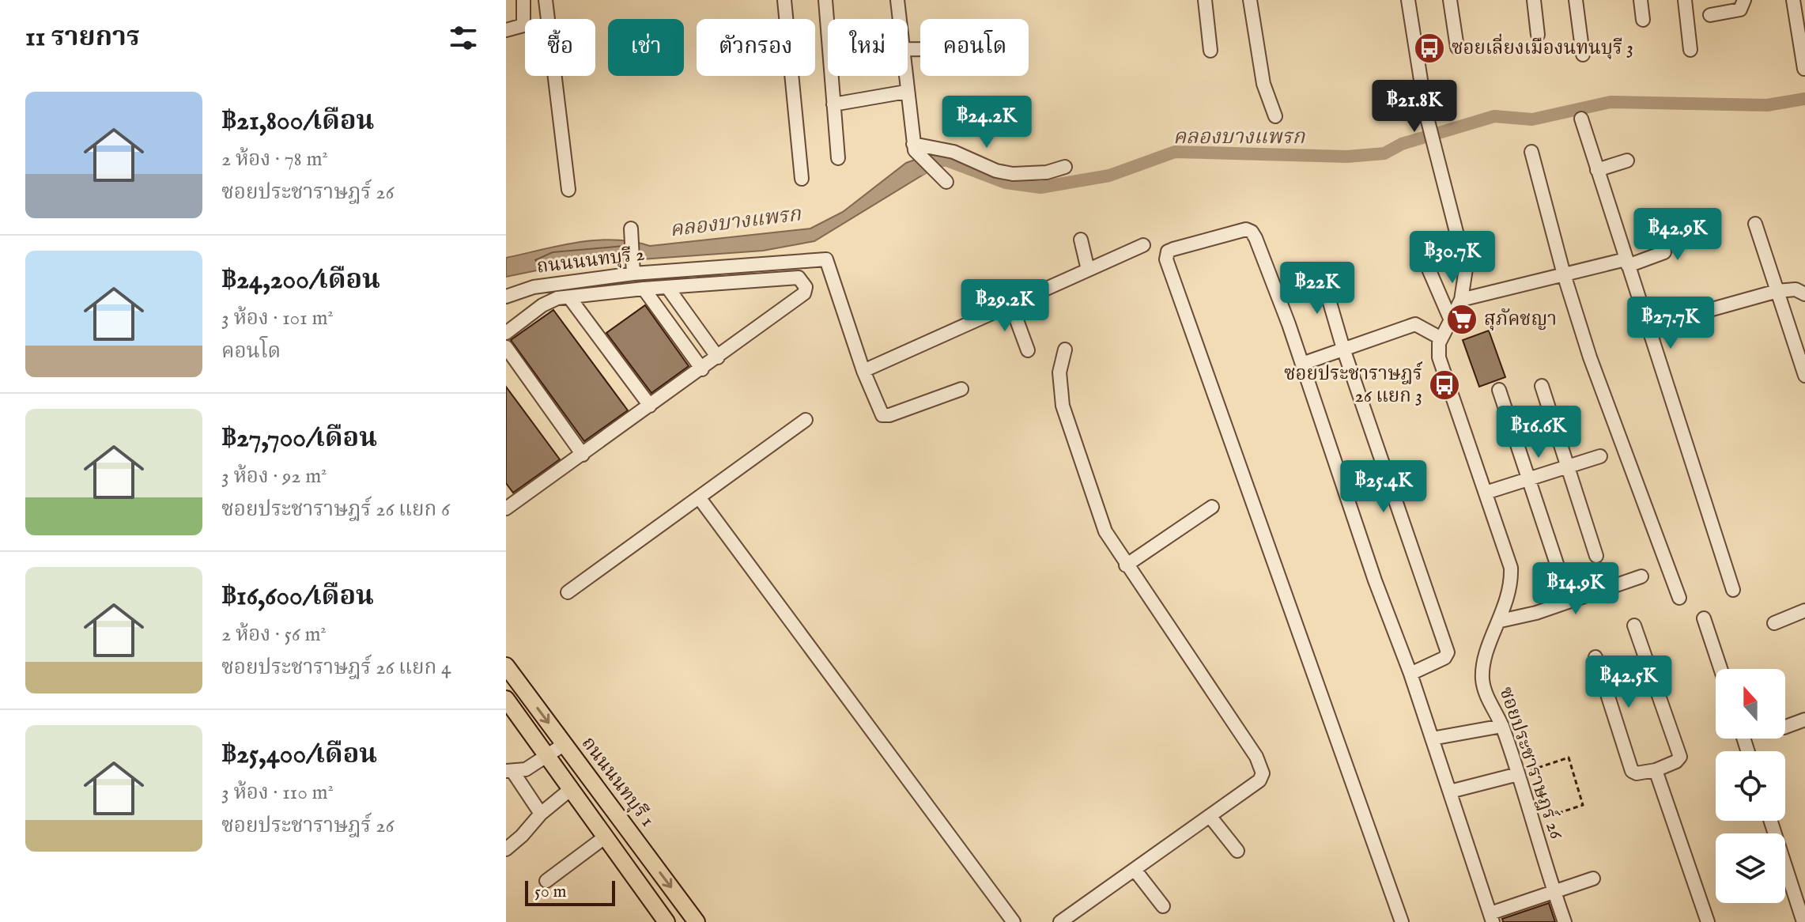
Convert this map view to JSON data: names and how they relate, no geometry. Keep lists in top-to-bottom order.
{
  "streets": {
    "main road": ["ถนนนนทบุรี 1"],
    "street": ["ถนนนนทบุรี 2", "ซอยประชาราษฎร์ 26"]
  },
  "water": ["คลองบางแพรก"],
  "places": {
    "bus stop": ["ซอยเลี่ยงเมืองนทนบุรี 3", "ซอยประชาราษฎร์ 26 แยก 3"],
    "supermarket": ["สุภัคชญา"]
  },
  "scale_bar": "50 m",
  "north": "top",
  "page": {
    "heading": "11 รายการ",
    "chip": [
      "ซื้อ",
      "เช่า",
      "ตัวกรอง",
      "ใหม่",
      "คอนโด"
    ],
    "list": [
      {
        "name": "฿21,800/เดือน",
        "note": "2 ห้อง · 78 m² · ซอยประชาราษฎร์ 26"
      },
      {
        "name": "฿24,200/เดือน",
        "note": "3 ห้อง · 101 m² · คอนโด"
      },
      {
        "name": "฿27,700/เดือน",
        "note": "3 ห้อง · 92 m² · ซอยประชาราษฎร์ 26 แยก 6"
      },
      {
        "name": "฿16,600/เดือน",
        "note": "2 ห้อง · 56 m² · ซอยประชาราษฎร์ 26 แยก 4"
      },
      {
        "name": "฿25,400/เดือน",
        "note": "3 ห้อง · 110 m² · ซอยประชาราษฎร์ 26"
      }
    ],
    "price": [
      "฿21.8K",
      "฿24.2K",
      "฿42.9K",
      "฿30.7K",
      "฿22K",
      "฿29.2K",
      "฿27.7K",
      "฿16.6K",
      "฿25.4K",
      "฿14.9K",
      "฿42.5K"
    ],
    "scale": "50 m"
  }
}
